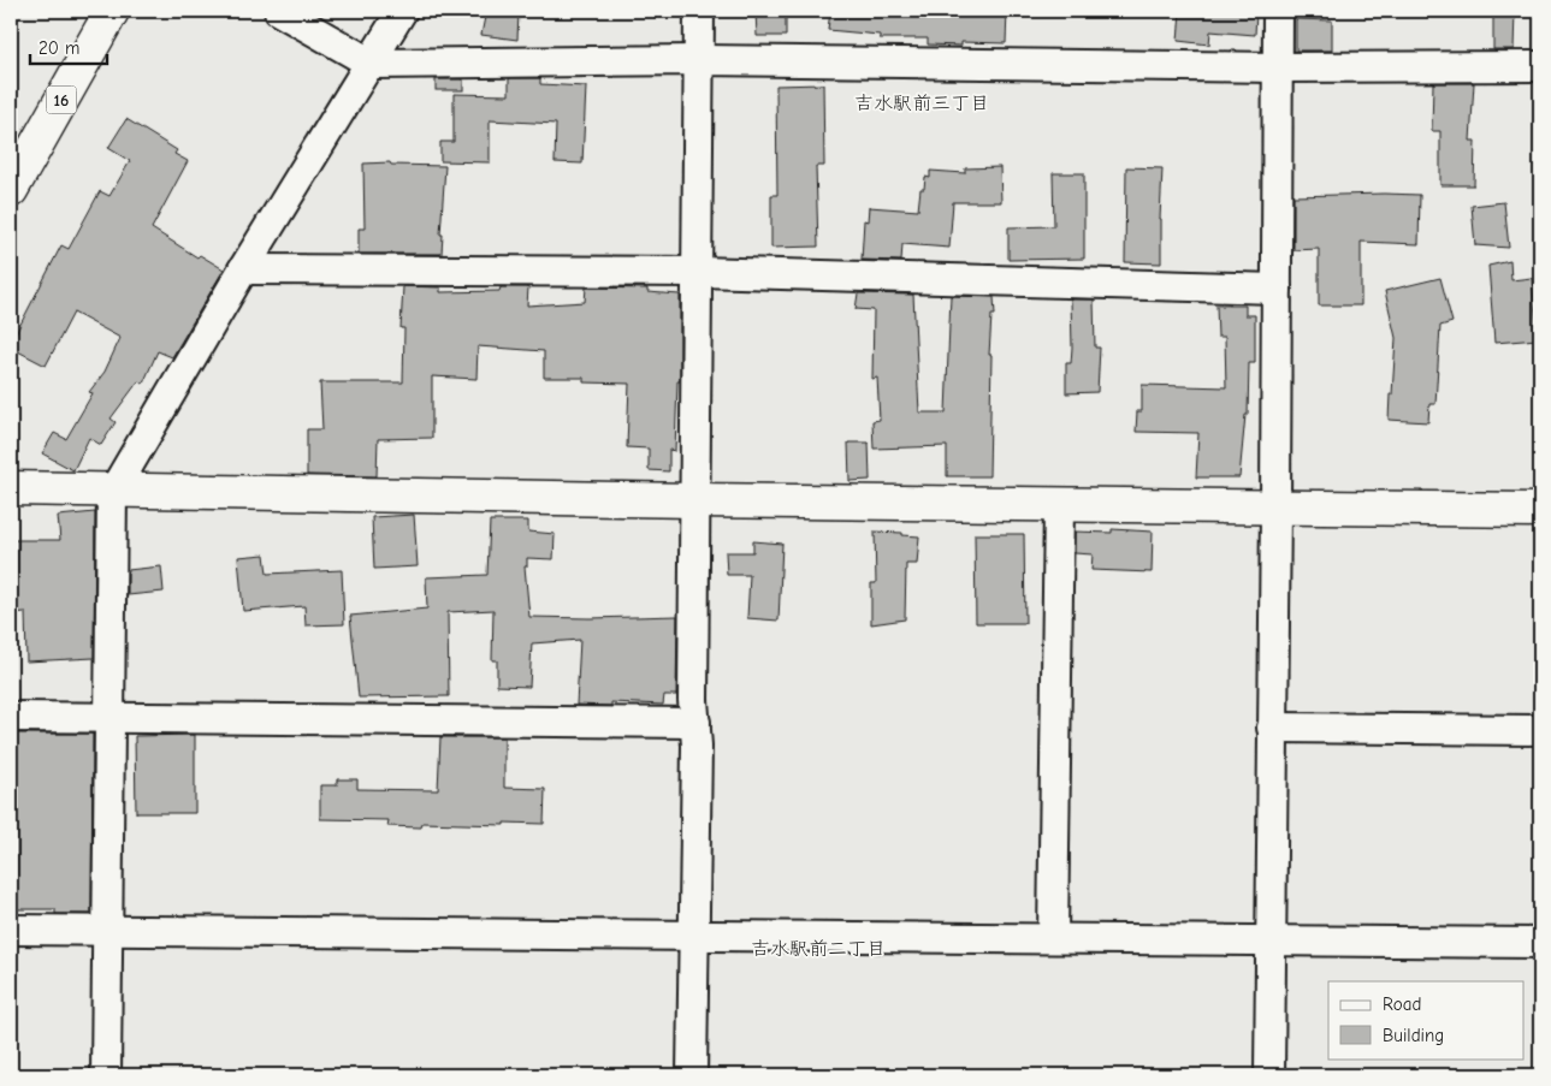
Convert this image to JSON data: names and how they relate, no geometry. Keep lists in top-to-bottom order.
{
  "streets": {
    "street": ["16"]
  },
  "districts": ["吉水駅前三丁目", "吉水駅前二丁目"],
  "legend": ["Road", "Building"],
  "scale_bar": "20 m"
}
